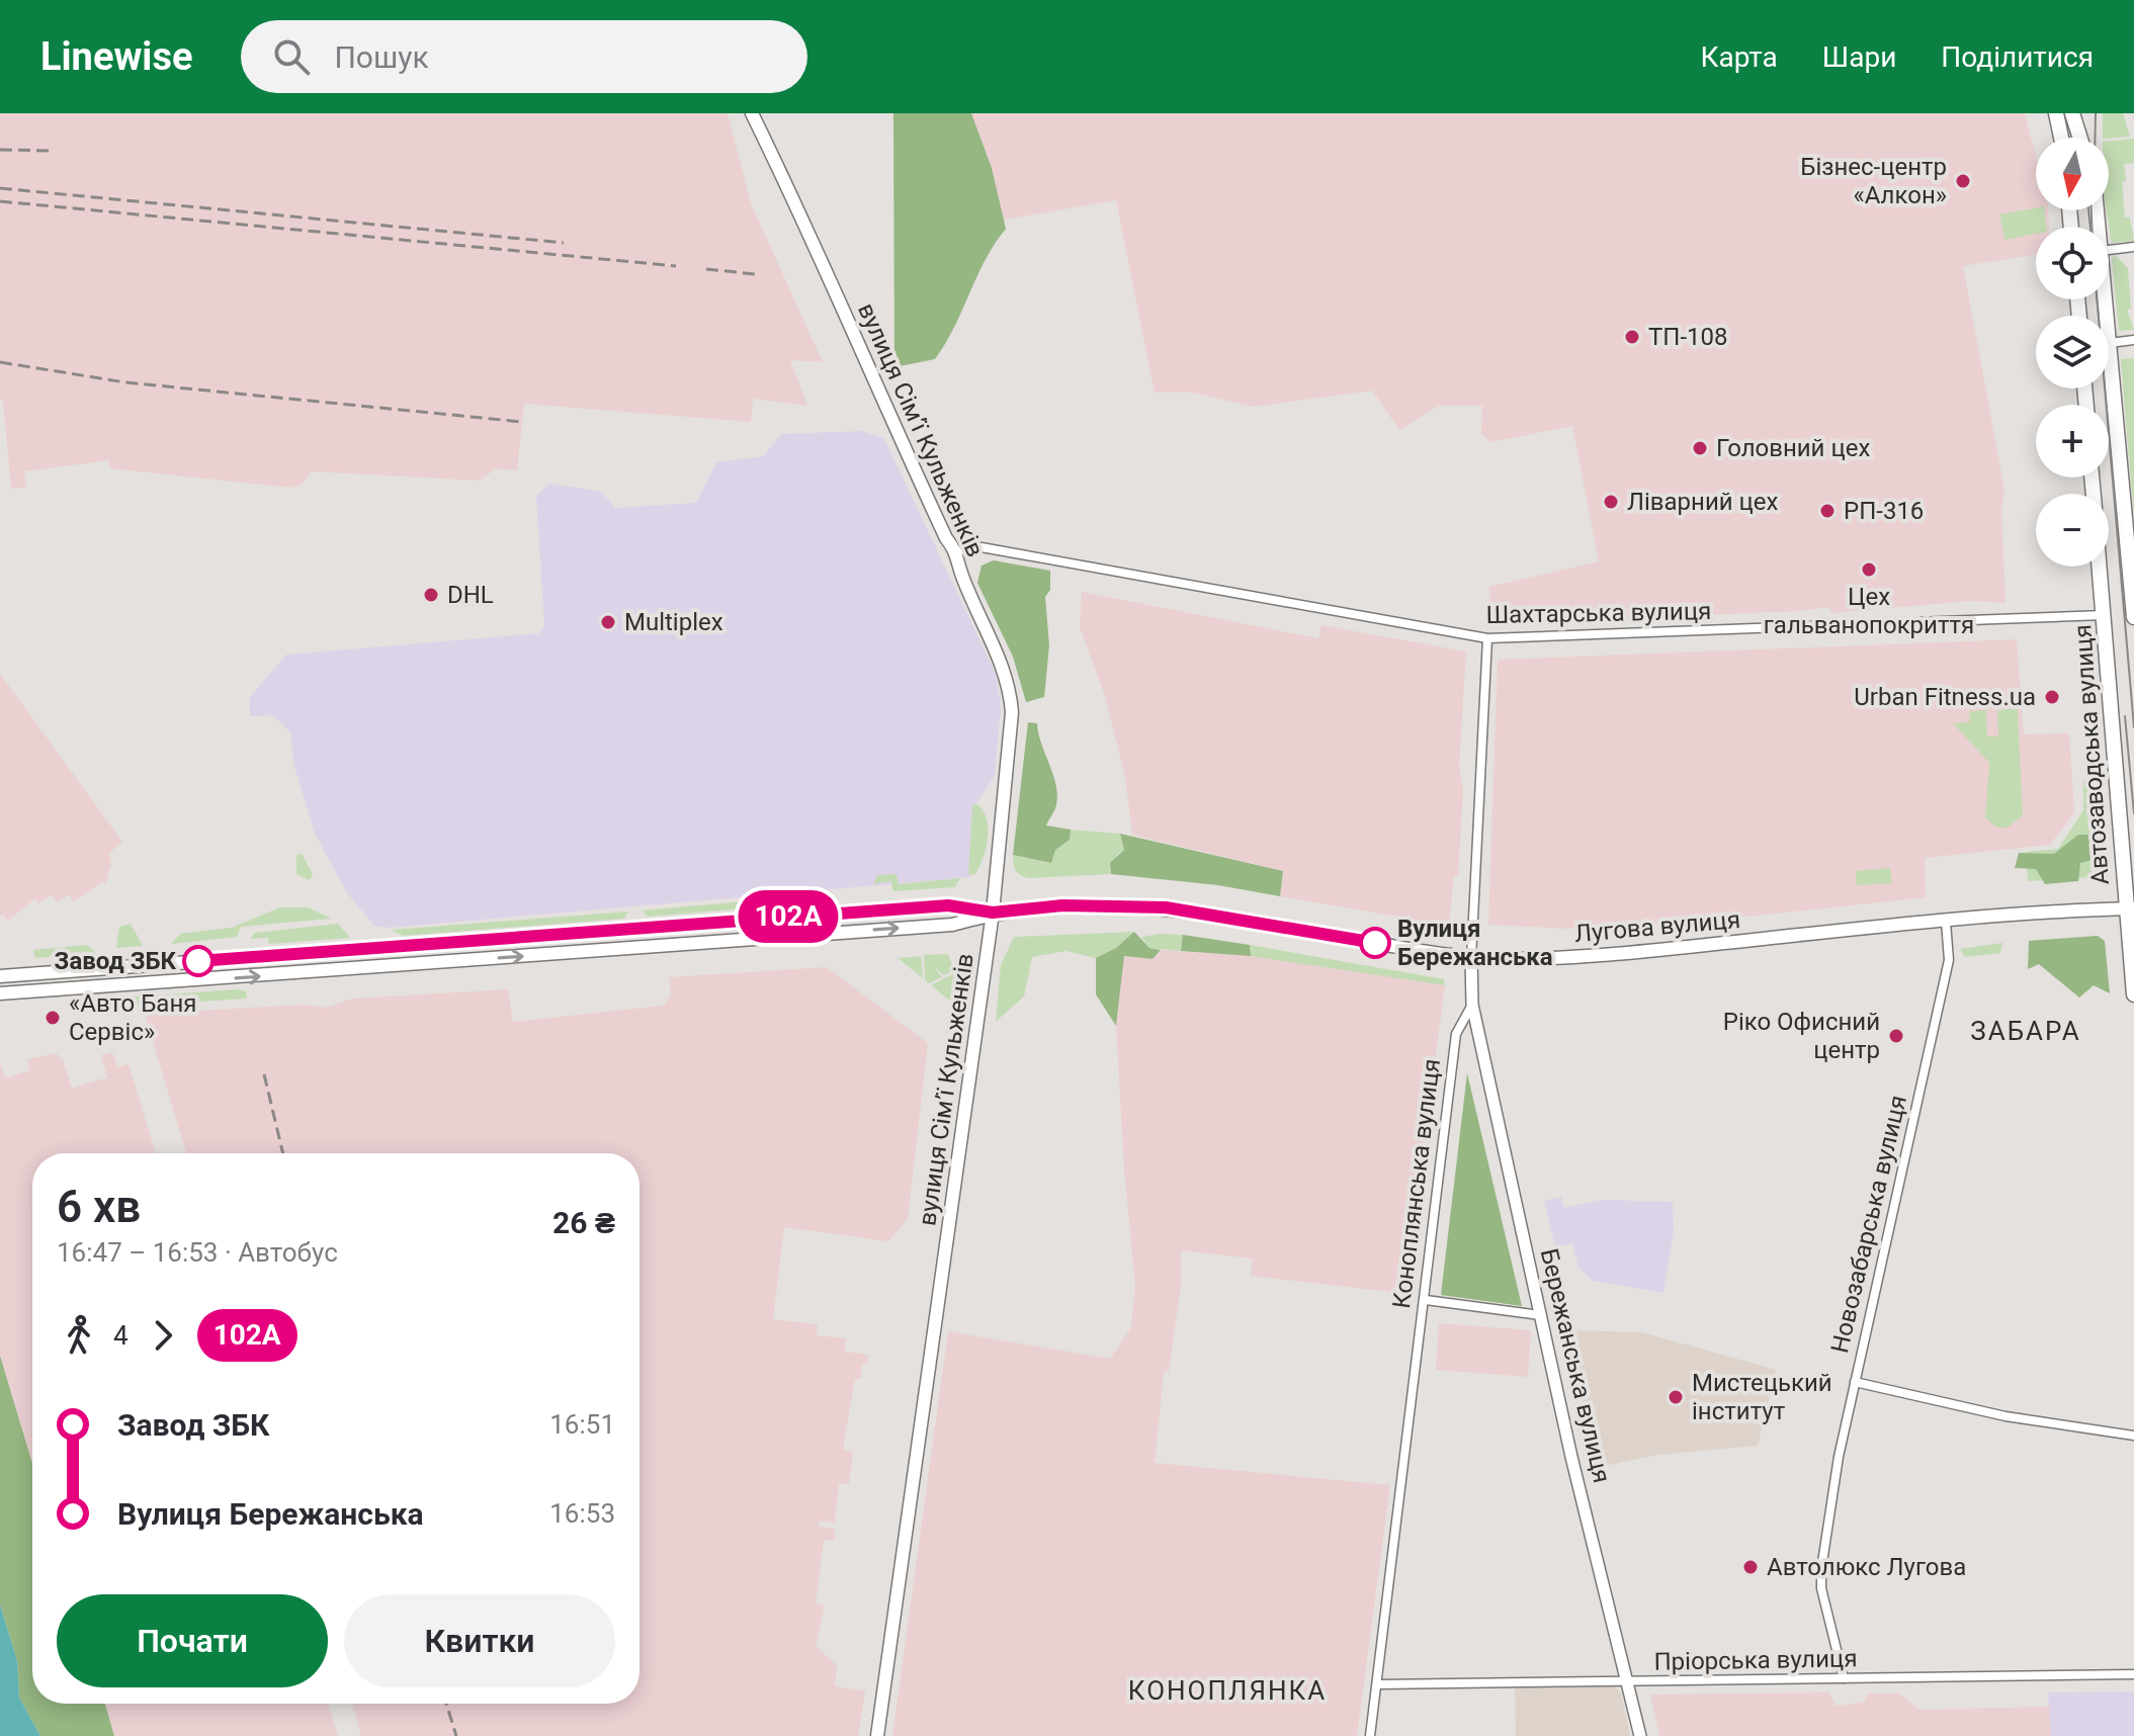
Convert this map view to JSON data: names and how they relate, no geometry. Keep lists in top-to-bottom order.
{
  "streets": {
    "main road": ["вулиця Сімʼї Кульженків", "Автозаводська вулиця", "Лугова вулиця"],
    "street": [
      "Шахтарська вулиця",
      "Коноплянська вулиця",
      "Новозабарська вулиця",
      "Бережанська вулиця",
      "Пріорська вулиця"
    ]
  },
  "crossings": [
    ["вулиця Сімʼї Кульженків", "Шахтарська вулиця"],
    ["вулиця Сімʼї Кульженків", "Лугова вулиця"],
    ["Шахтарська вулиця", "Автозаводська вулиця"],
    ["Шахтарська вулиця", "Коноплянська вулиця"],
    ["Автозаводська вулиця", "Лугова вулиця"],
    ["Лугова вулиця", "Коноплянська вулиця"],
    ["Лугова вулиця", "Новозабарська вулиця"],
    ["Коноплянська вулиця", "Бережанська вулиця"],
    ["Коноплянська вулиця", "Пріорська вулиця"],
    ["Новозабарська вулиця", "Пріорська вулиця"],
    ["Бережанська вулиця", "Пріорська вулиця"]
  ],
  "districts": ["ЗАБАРА", "КОНОПЛЯНКА"],
  "places": [
    "Бізнес-центр «Алкон»",
    "ТП-108",
    "Головний цех",
    "Ліварний цех",
    "РП-316",
    "Цех гальванопокриття",
    "DHL",
    "Multiplex",
    "Urban Fitness.ua",
    "Вулиця Бережанська",
    "Завод ЗБК",
    "«Авто Баня Сервіс»",
    "Ріко Офисний центр",
    "Мистецький інститут",
    "Автолюкс Лугова"
  ],
  "lines": ["bus line 102А"],
  "north": "bottom",
  "page": {
    "header": "Linewise",
    "search": "Пошук",
    "nav": ["Карта", "Шари", "Поділитися"],
    "on_map": "102А",
    "map_buttons": ["+", "−"],
    "heading": ["6 хв", "16:47 – 16:53 · Автобус", "26 ₴"],
    "legs": ["4", "102А"],
    "list": [
      {
        "name": "Завод ЗБК",
        "value": "16:51"
      },
      {
        "name": "Вулиця Бережанська",
        "value": "16:53"
      }
    ],
    "buttons": ["Почати", "Квитки"]
  }
}
